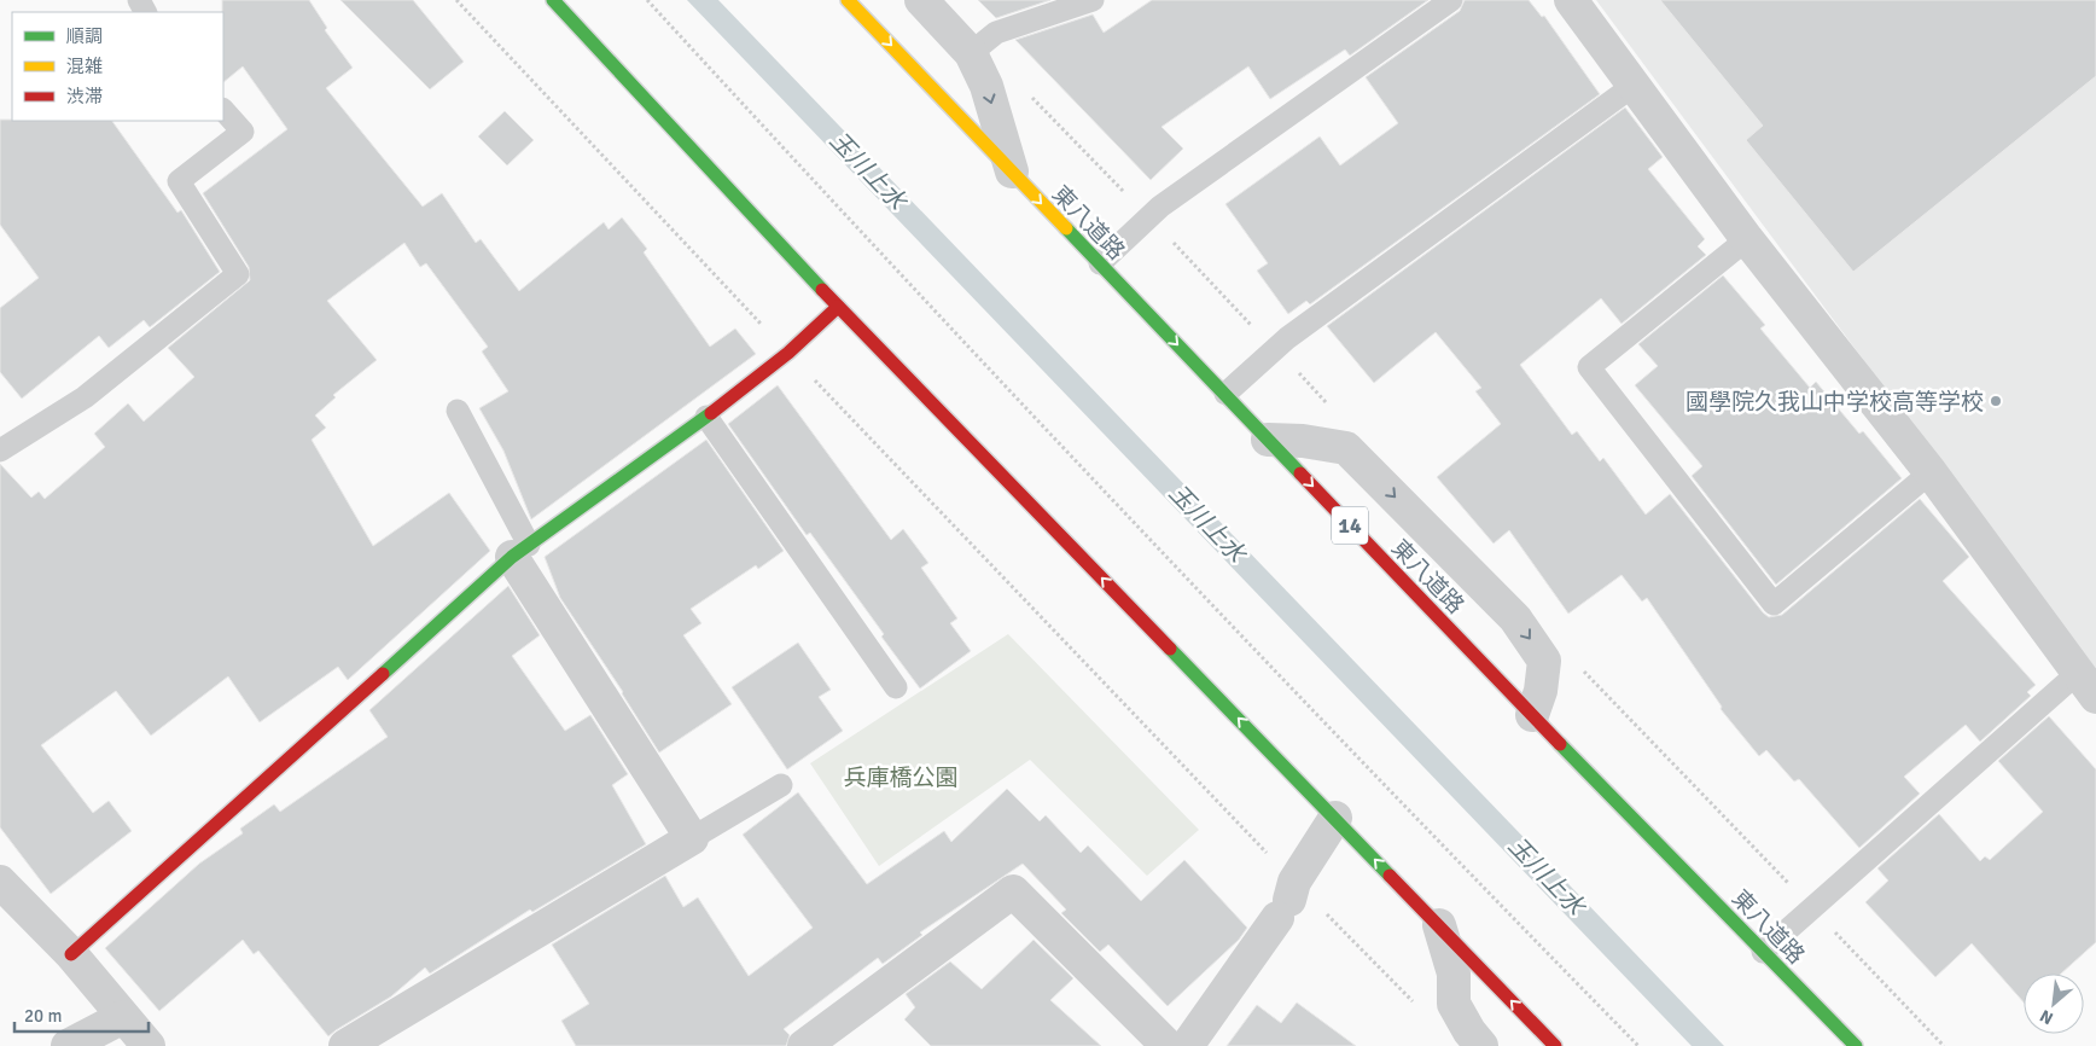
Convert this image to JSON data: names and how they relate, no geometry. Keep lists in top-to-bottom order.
{
  "streets": {
    "main road": ["東八道路", "14"]
  },
  "one_way": ["東八道路"],
  "water": ["玉川上水"],
  "parks": ["兵庫橋公園"],
  "places": ["國學院久我山中学校高等学校"],
  "legend": ["順調", "混雑", "渋滞"],
  "scale_bar": "20 m",
  "north": "bottom left"
}
